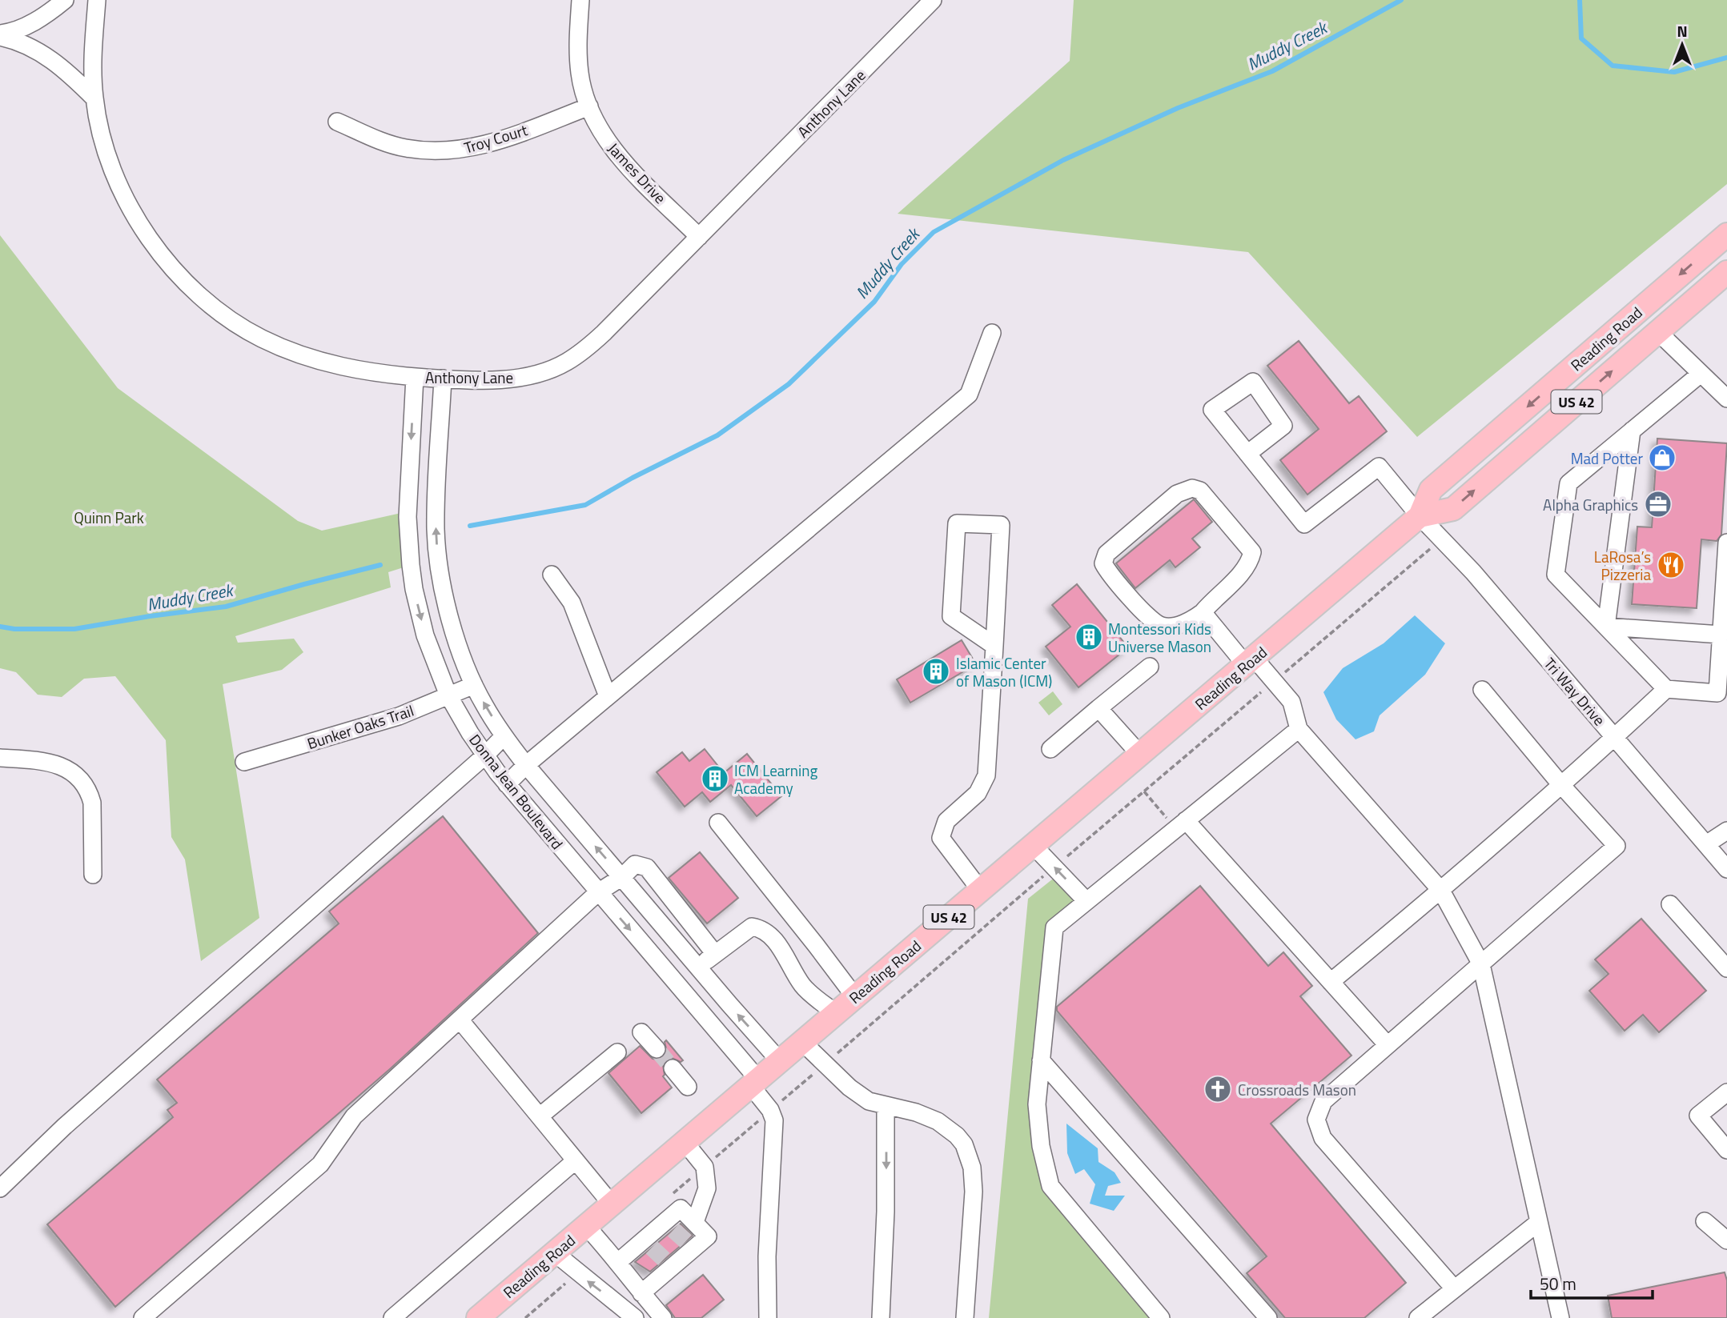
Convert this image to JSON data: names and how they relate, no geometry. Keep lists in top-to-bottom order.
{
  "streets": {
    "main road": ["Reading Road", "US 42"],
    "street": [
      "Anthony Lane",
      "Troy Court",
      "James Drive",
      "Tri Way Drive",
      "Bunker Oaks Trail",
      "Donna Jean Boulevard"
    ]
  },
  "crossings": [
    ["Anthony Lane", "James Drive"],
    ["Anthony Lane", "Donna Jean Boulevard"],
    ["Troy Court", "James Drive"],
    ["Reading Road", "Tri Way Drive"],
    ["Reading Road", "Donna Jean Boulevard"],
    ["Bunker Oaks Trail", "Donna Jean Boulevard"]
  ],
  "water": ["Muddy Creek"],
  "parks": ["Quinn Park"],
  "places": {
    "shop": ["Mad Potter"],
    "office": ["Alpha Graphics"],
    "restaurant": ["LaRosa’s Pizzeria"],
    "building": ["Montessori Kids Universe Mason", "Islamic Center of Mason (ICM)", "ICM Learning Academy"],
    "church": ["Crossroads Mason"]
  },
  "scale_bar": "50 m",
  "north": "top"
}
